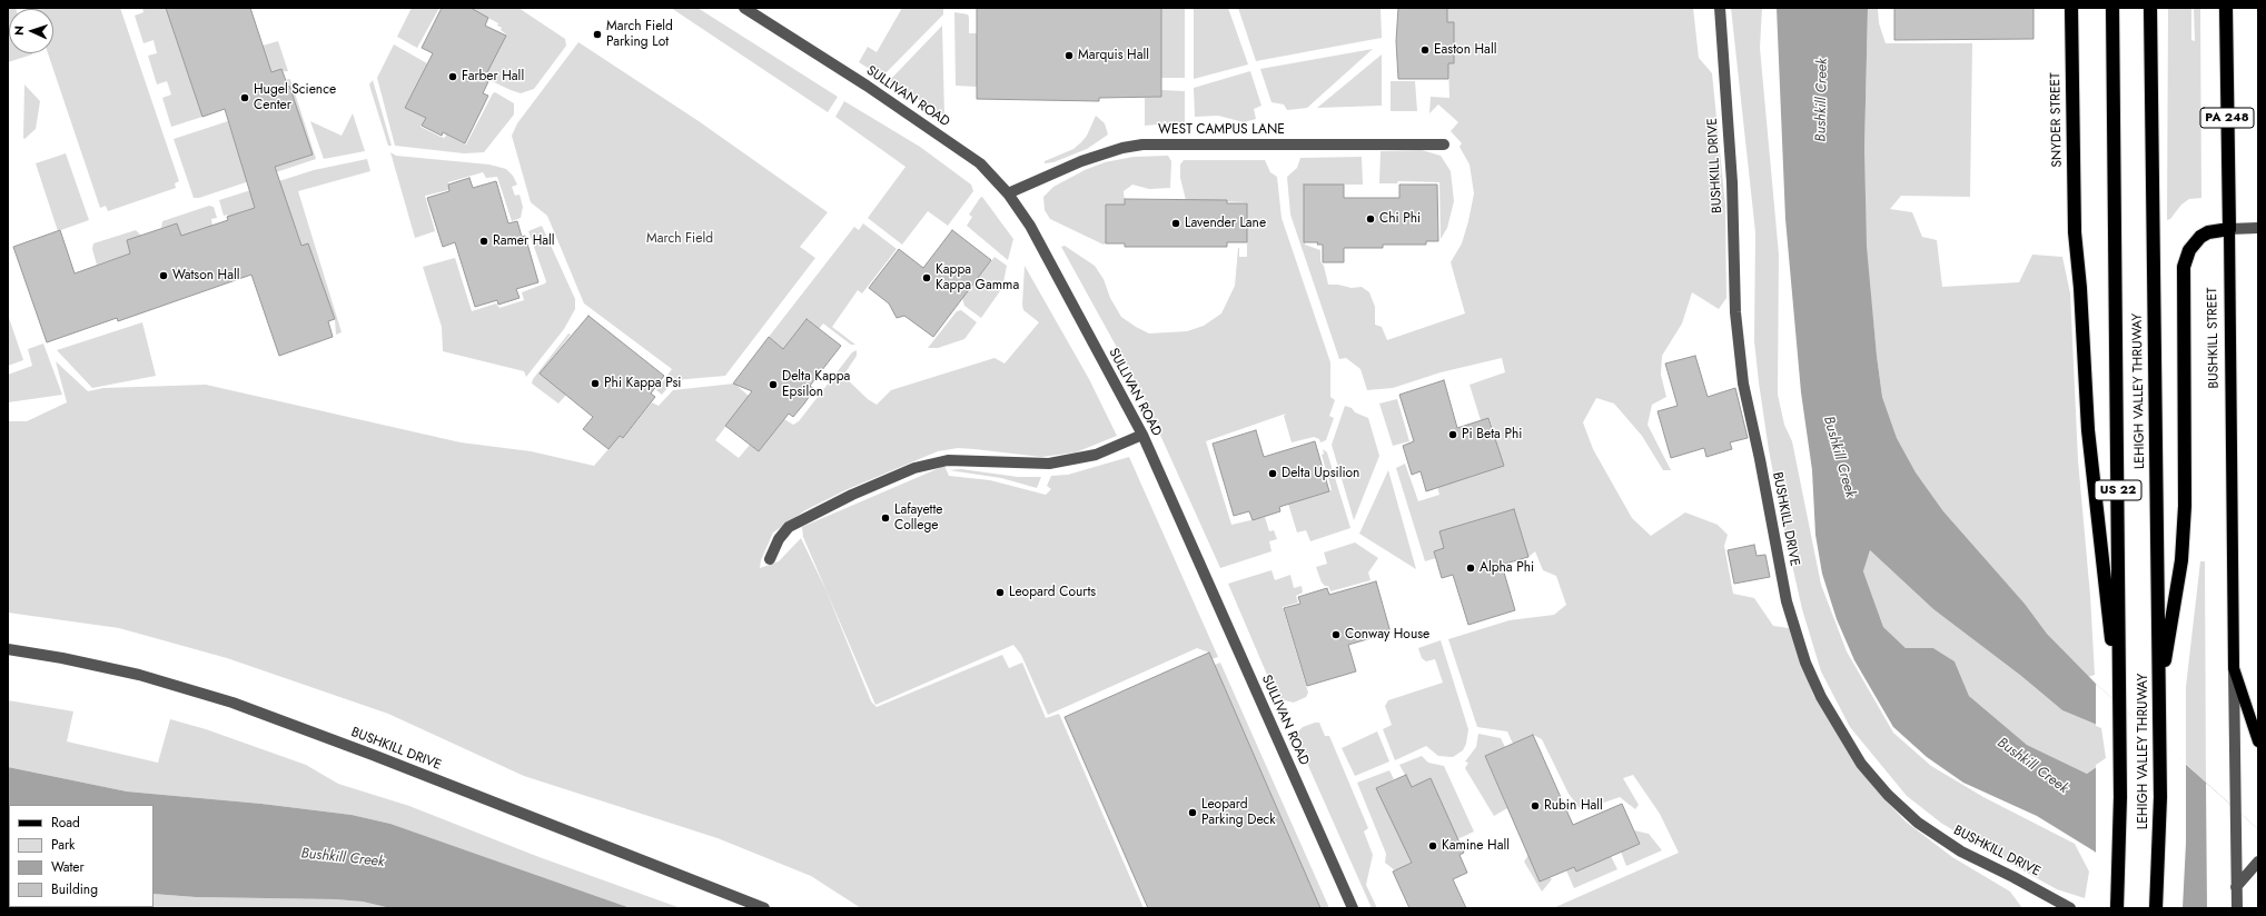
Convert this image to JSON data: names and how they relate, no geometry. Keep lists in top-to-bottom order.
{
  "streets": {
    "highway": [
      "PA 248",
      "SNYDER STREET",
      "BUSHKILL STREET",
      "LEHIGH VALLEY THRUWAY",
      "US 22"
    ],
    "street": ["SULLIVAN ROAD", "WEST CAMPUS LANE", "BUSHKILL DRIVE"]
  },
  "crossings": [
    ["SULLIVAN ROAD", "WEST CAMPUS LANE"],
    ["PA 248", "BUSHKILL STREET"],
    ["SNYDER STREET", "LEHIGH VALLEY THRUWAY"]
  ],
  "water": ["Bushkill Creek"],
  "parks": ["March Field"],
  "places": [
    "March Field Parking Lot",
    "Easton Hall",
    "Marquis Hall",
    "Farber Hall",
    "Hugel Science Center",
    "Chi Phi",
    "Lavender Lane",
    "Ramer Hall",
    "Watson Hall",
    "Kappa Kappa Gamma",
    "Phi Kappa Psi",
    "Delta Kappa Epsilon",
    "Pi Beta Phi",
    "Delta Upsilion",
    "Lafayette College",
    "Alpha Phi",
    "Leopard Courts",
    "Conway House",
    "Rubin Hall",
    "Leopard Parking Deck",
    "Kamine Hall"
  ],
  "legend": [
    "Road",
    "Park",
    "Water",
    "Building"
  ],
  "north": "left"
}
